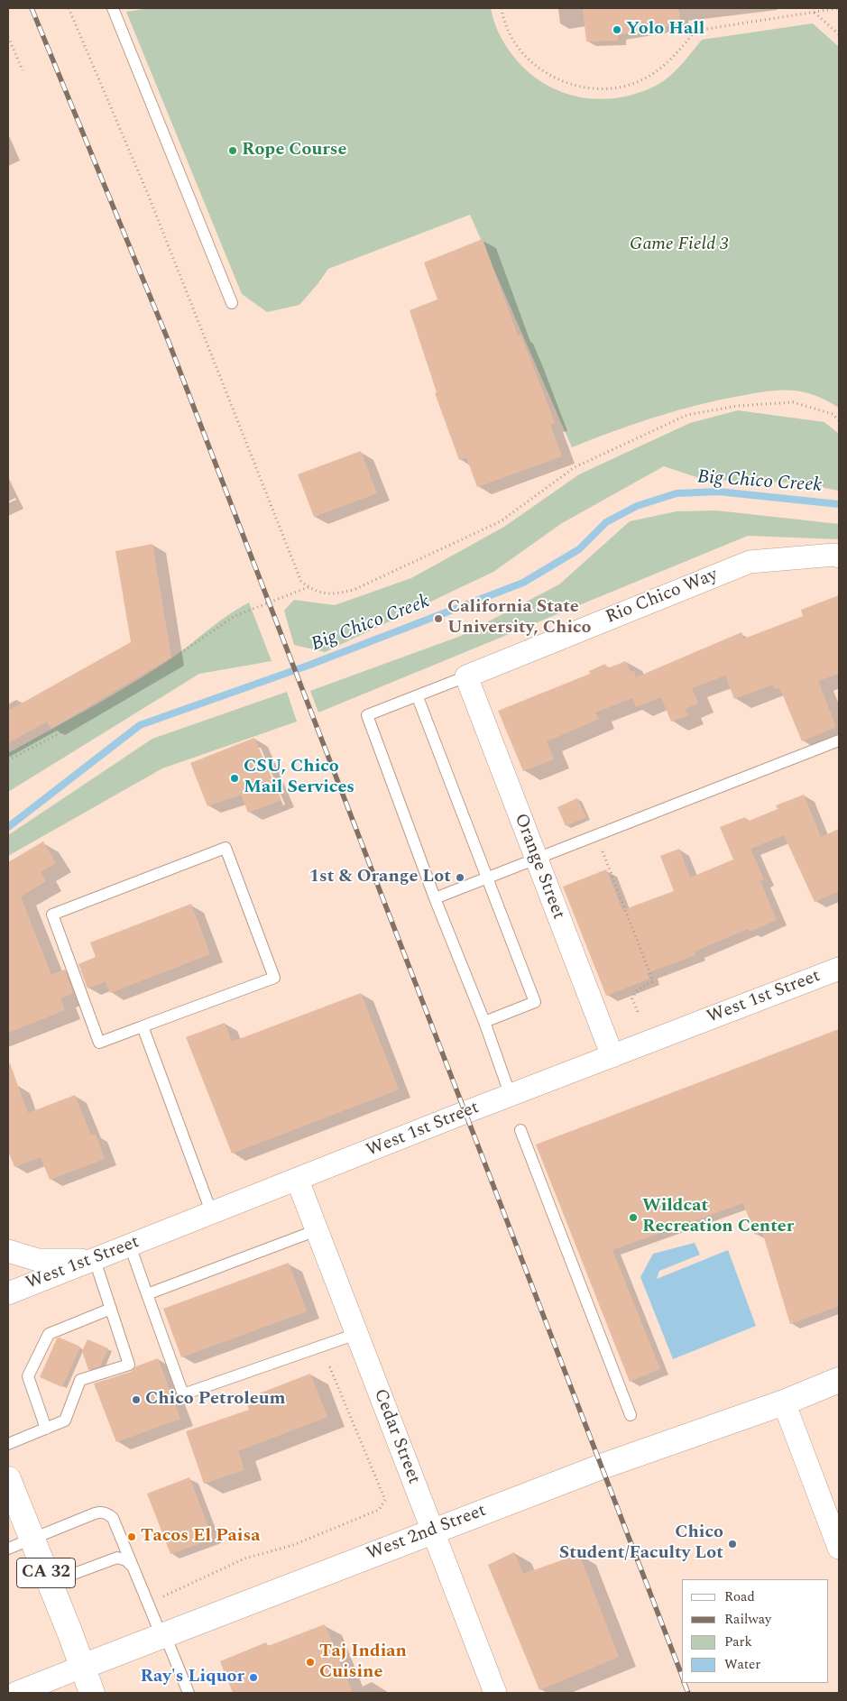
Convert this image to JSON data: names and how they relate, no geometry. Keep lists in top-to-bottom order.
{
  "streets": {
    "street": [
      "Rio Chico Way",
      "Orange Street",
      "West 1st Street",
      "Cedar Street",
      "West 2nd Street",
      "CA 32"
    ]
  },
  "crossings": [
    ["Rio Chico Way", "Orange Street"],
    ["Orange Street", "West 1st Street"],
    ["West 1st Street", "Cedar Street"],
    ["Cedar Street", "West 2nd Street"],
    ["West 2nd Street", "CA 32"]
  ],
  "water": ["Big Chico Creek"],
  "parks": ["Game Field 3"],
  "places": [
    "Yolo Hall",
    "Rope Course",
    "California State University, Chico",
    "CSU, Chico Mail Services",
    "1st & Orange Lot",
    "Wildcat Recreation Center",
    "Chico Petroleum",
    "Tacos El Paisa",
    "Chico Student/Faculty Lot",
    "Taj Indian Cuisine",
    "Ray's Liquor"
  ],
  "legend": [
    "Road",
    "Railway",
    "Park",
    "Water"
  ]
}
